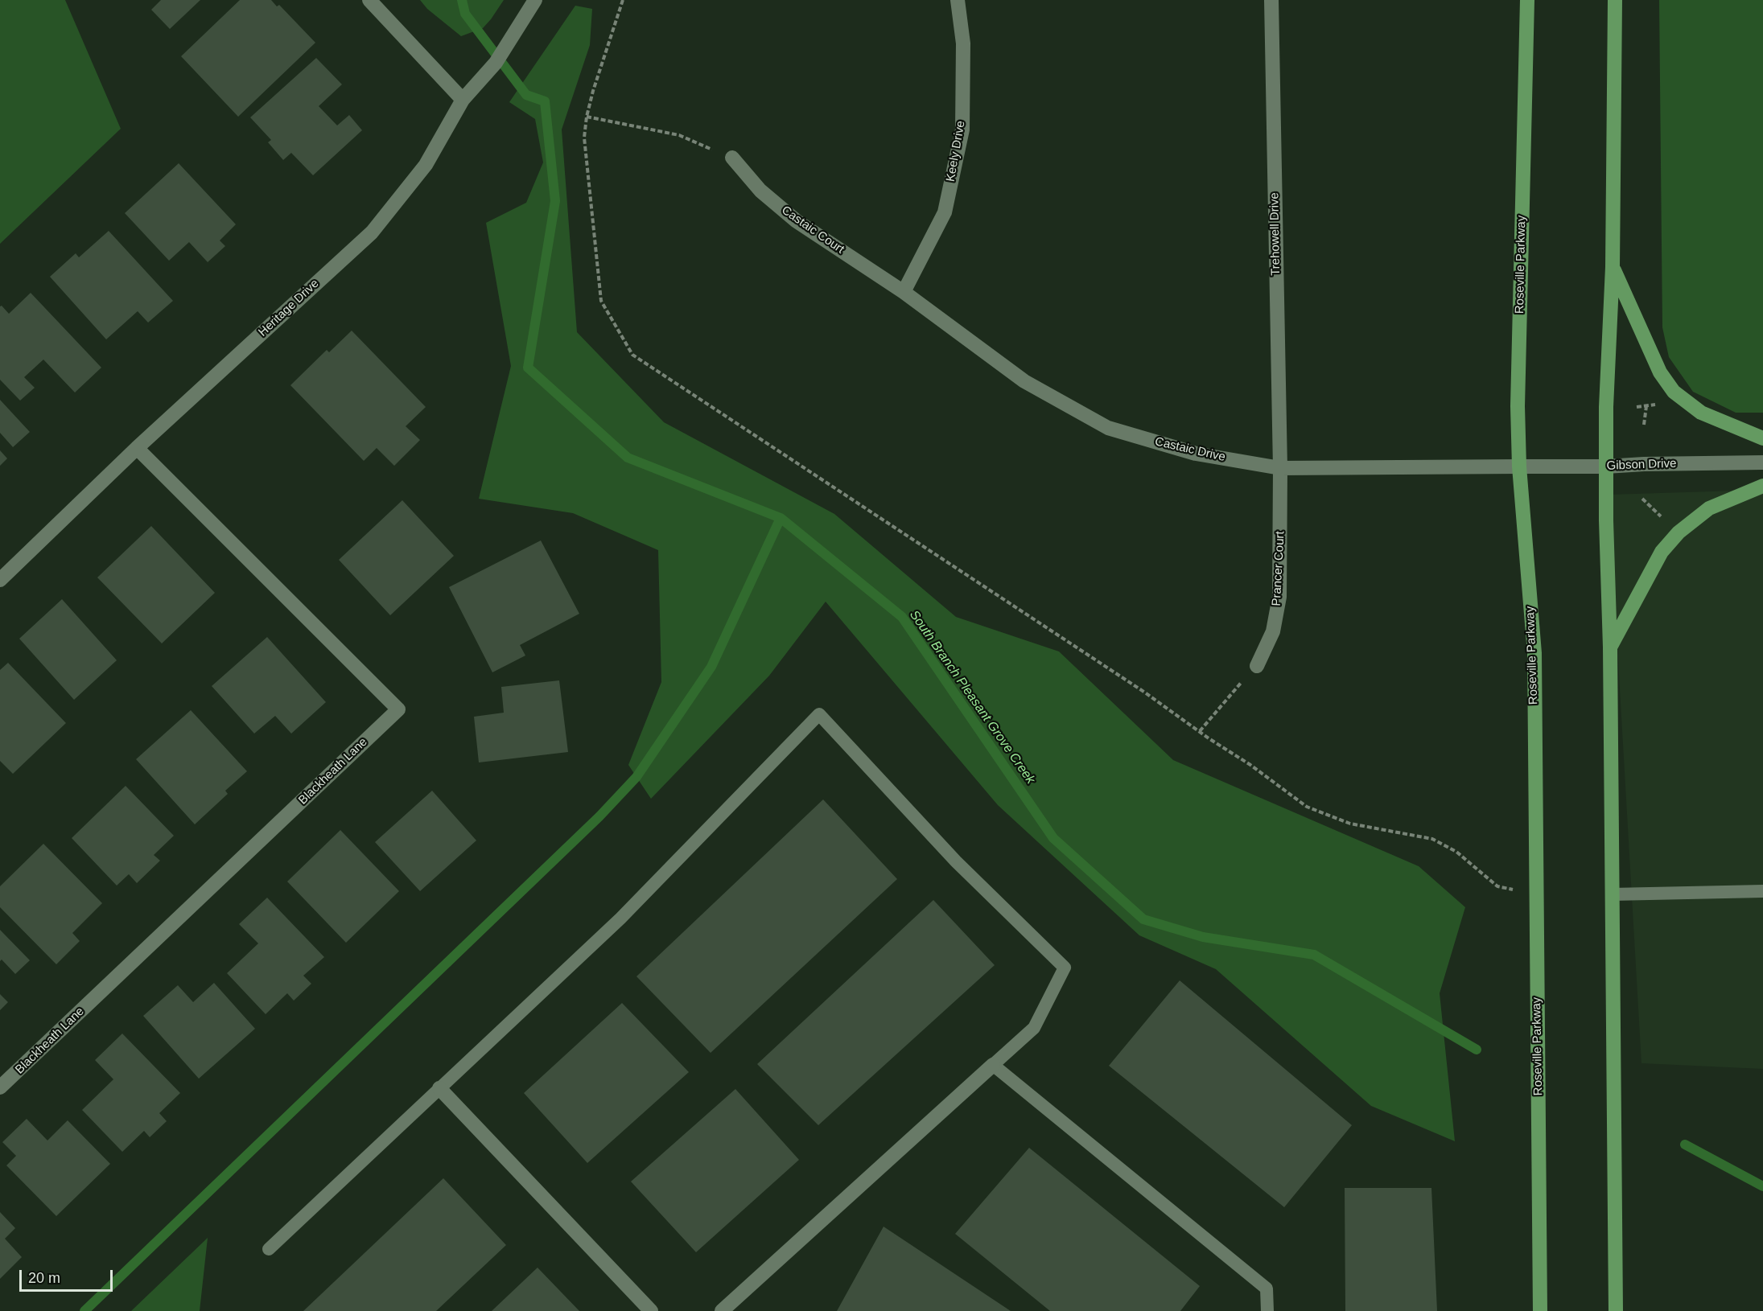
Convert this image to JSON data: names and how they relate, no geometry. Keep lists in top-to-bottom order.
{
  "streets": {
    "main road": ["Roseville Parkway"],
    "street": [
      "Keely Drive",
      "Castaic Court",
      "Trehowell Drive",
      "Heritage Drive",
      "Castaic Drive",
      "Gibson Drive",
      "Prancer Court",
      "Blackheath Lane"
    ]
  },
  "crossings": [
    ["Keely Drive", "Castaic Court"],
    ["Keely Drive", "Castaic Drive"],
    ["Castaic Court", "Castaic Drive"],
    ["Trehowell Drive", "Castaic Drive"],
    ["Trehowell Drive", "Prancer Court"],
    ["Roseville Parkway", "Castaic Drive"],
    ["Roseville Parkway", "Gibson Drive"],
    ["Heritage Drive", "Blackheath Lane"],
    ["Castaic Drive", "Gibson Drive"],
    ["Castaic Drive", "Prancer Court"]
  ],
  "water": ["South Branch Pleasant Grove Creek"],
  "scale_bar": "20 m"
}
